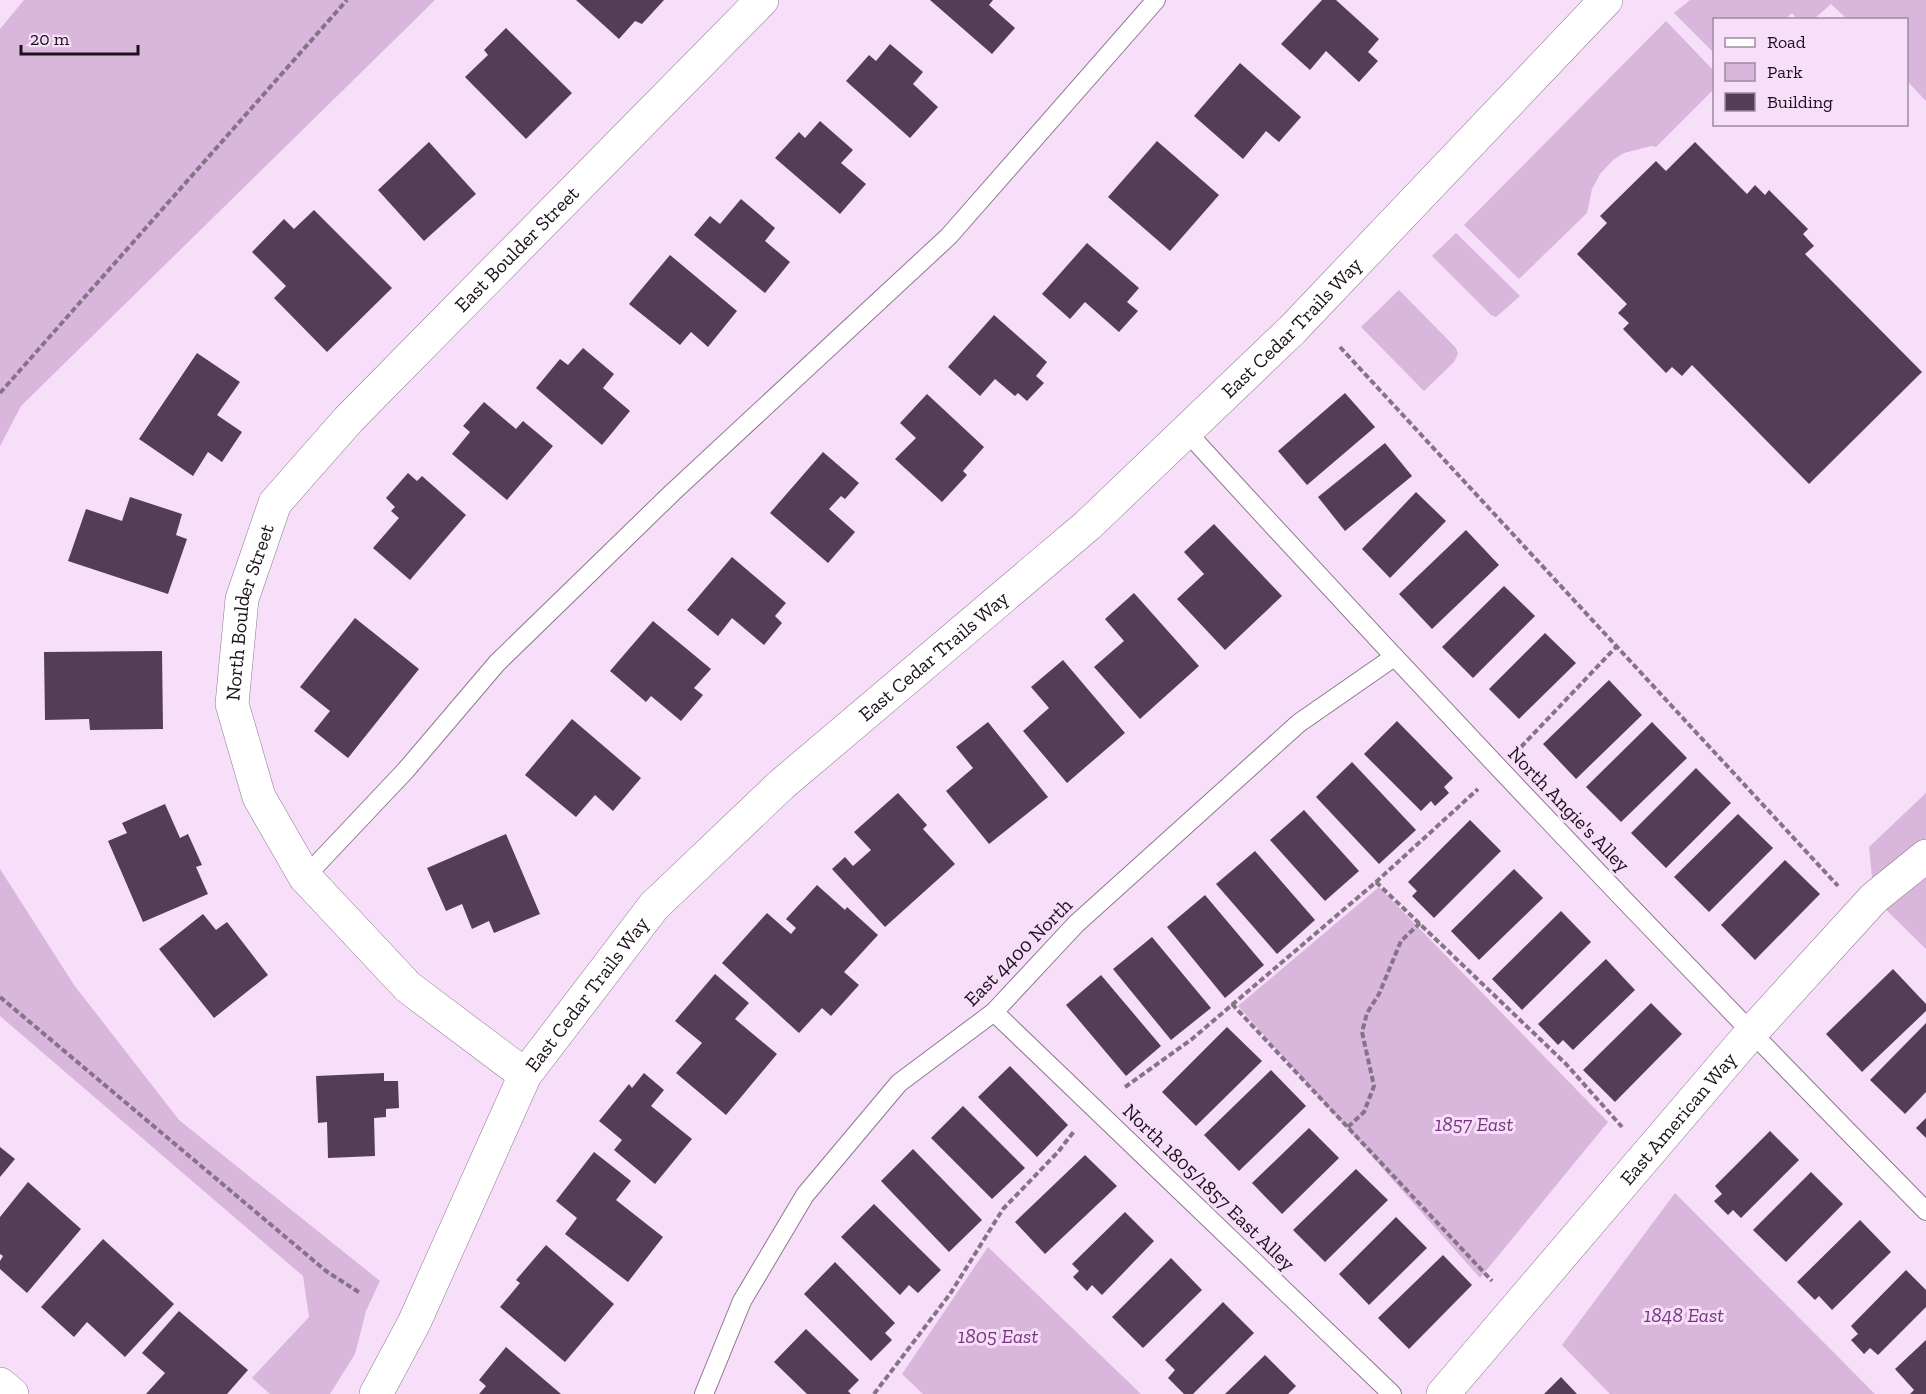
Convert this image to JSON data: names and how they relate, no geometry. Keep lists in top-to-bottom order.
{
  "streets": {
    "street": [
      "East Boulder Street",
      "East Cedar Trails Way",
      "North Boulder Street",
      "East American Way"
    ],
    "lane": ["North Angie's Alley", "East 4400 North", "North 1805/1857 East Alley"]
  },
  "crossings": [
    ["East Boulder Street", "North Boulder Street"],
    ["East Cedar Trails Way", "North Boulder Street"],
    ["East Cedar Trails Way", "North Angie's Alley"],
    ["North Angie's Alley", "East 4400 North"],
    ["North Angie's Alley", "East American Way"],
    ["East 4400 North", "North 1805/1857 East Alley"]
  ],
  "parks": ["1857 East", "1848 East", "1805 East"],
  "legend": ["Road", "Park", "Building"],
  "scale_bar": "20 m"
}
